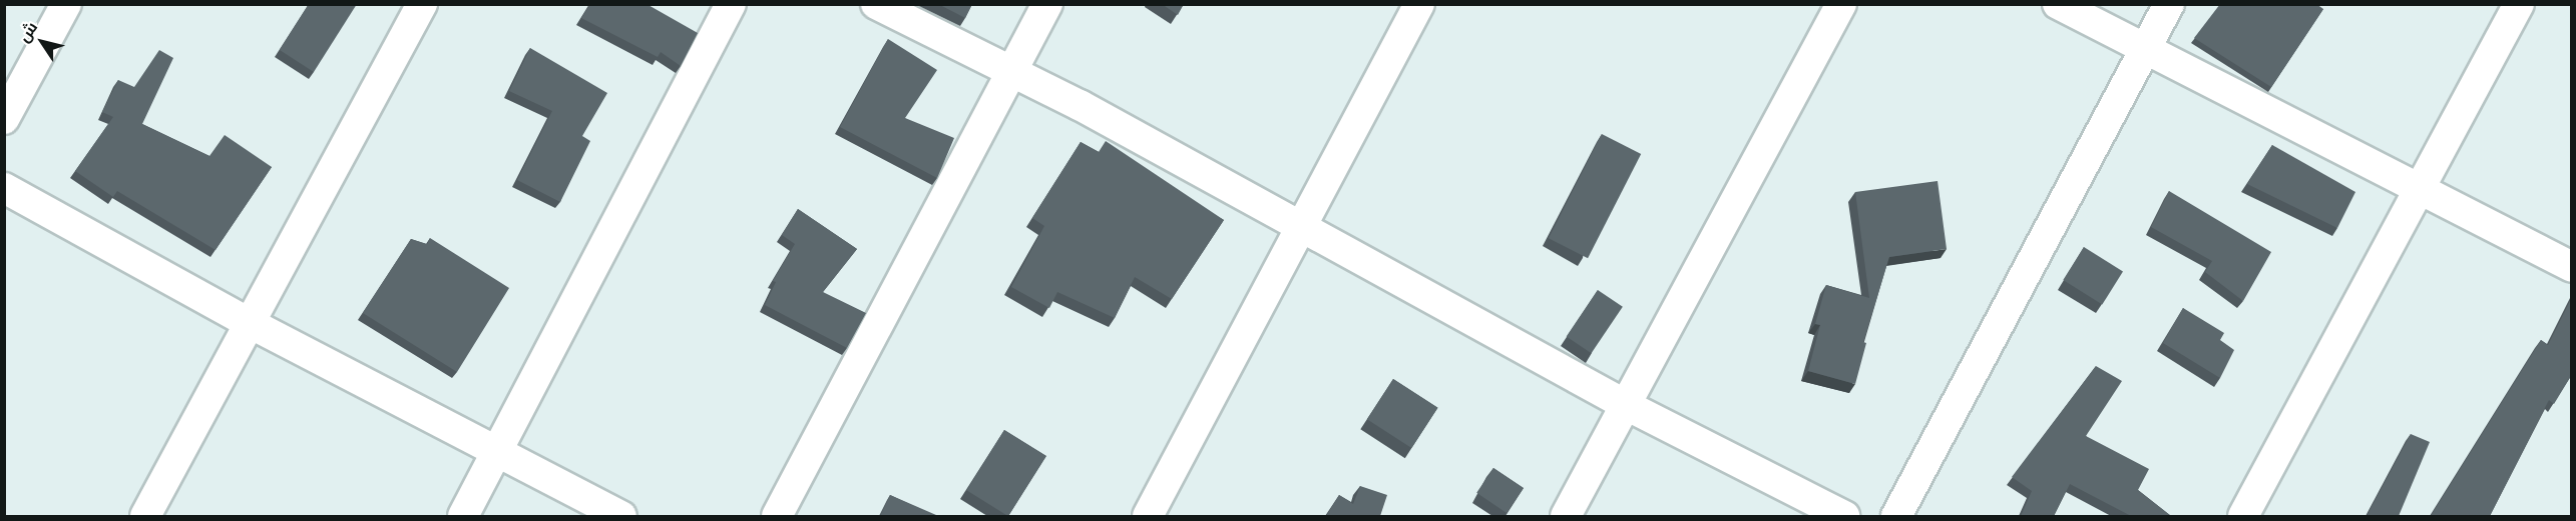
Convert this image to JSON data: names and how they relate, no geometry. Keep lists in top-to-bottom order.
{
  "north": "top left"
}
